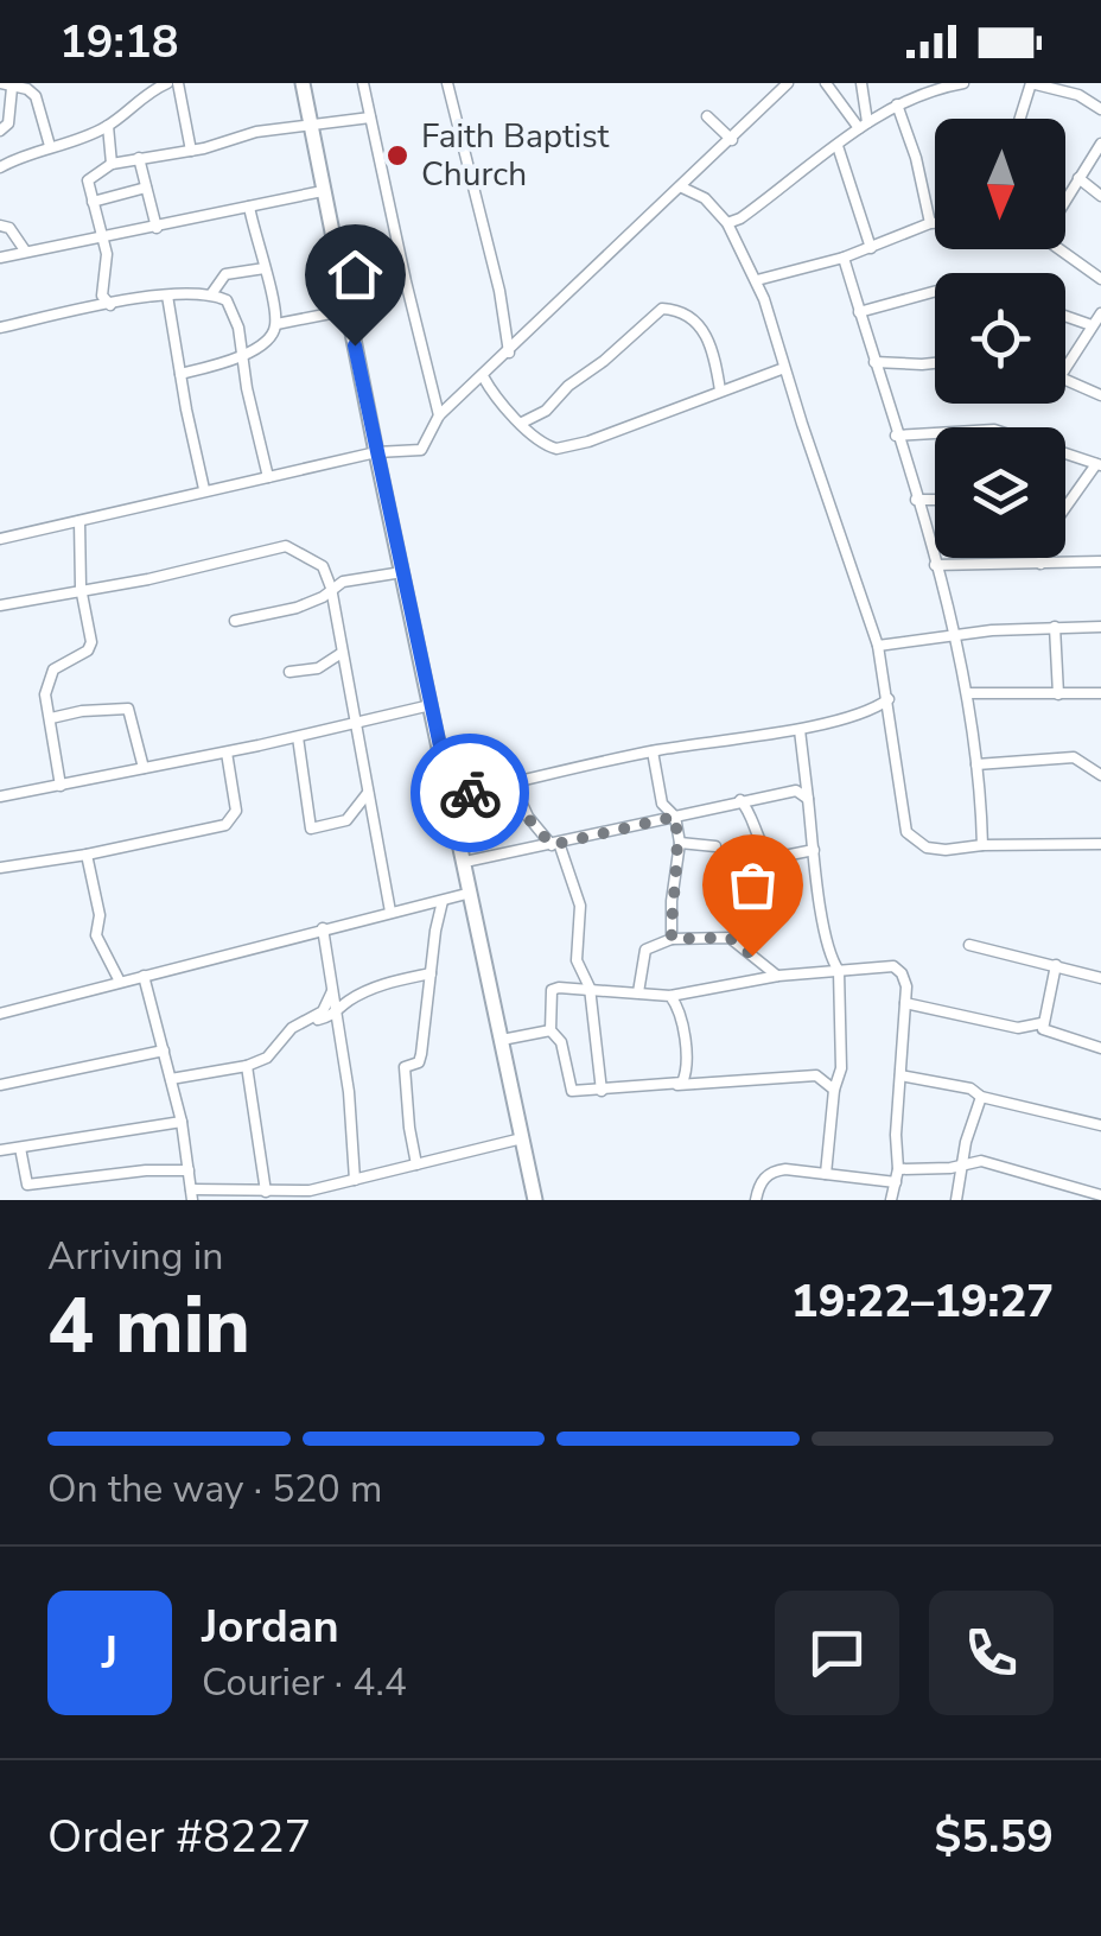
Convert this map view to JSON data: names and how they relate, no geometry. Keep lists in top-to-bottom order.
{
  "places": ["Faith Baptist Church"],
  "north": "bottom",
  "page": {
    "status": "19:18",
    "heading": ["4 min", "Arriving in", "19:22–19:27"],
    "panel": [
      "Jordan",
      "Courier · 4.4",
      "Order #8227",
      "$5.59"
    ],
    "bar": "On the way · 520 m",
    "round": "J"
  }
}
